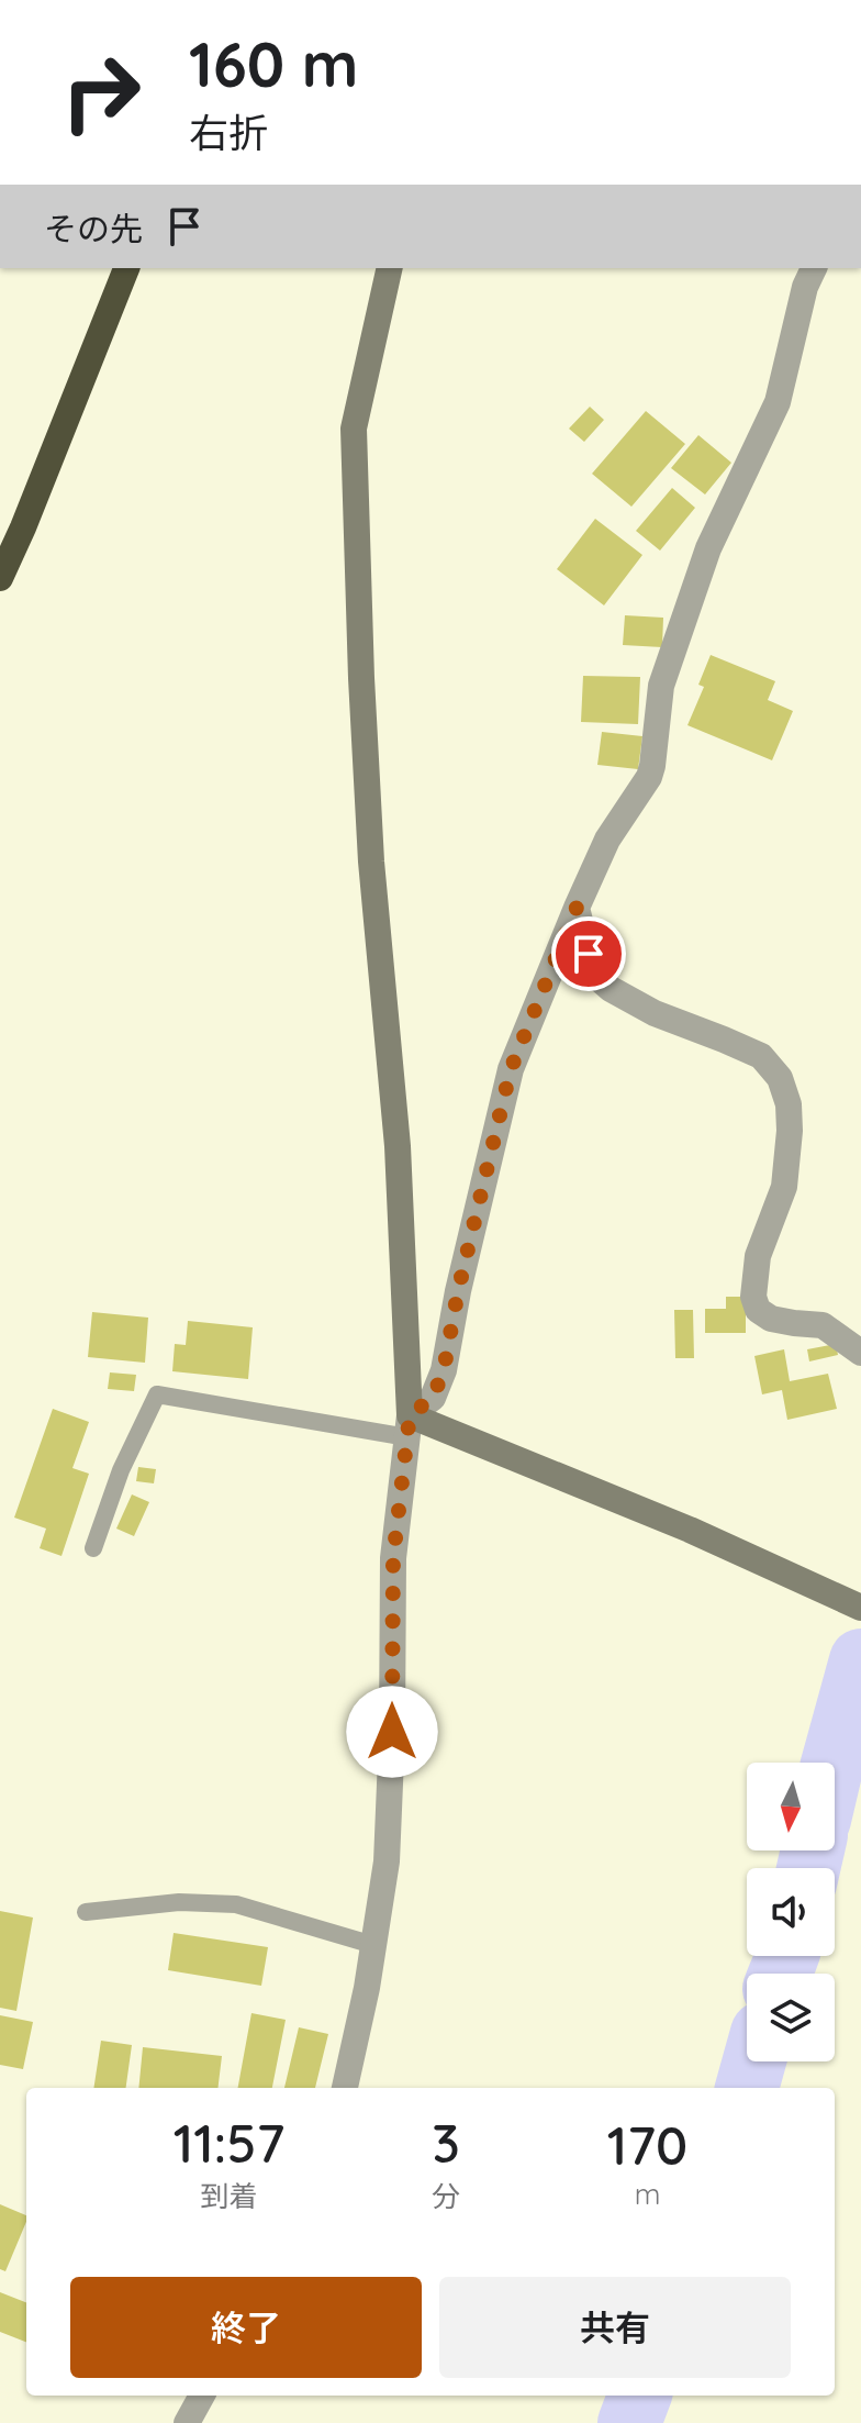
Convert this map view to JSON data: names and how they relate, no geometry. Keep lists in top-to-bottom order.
{
  "north": "bottom",
  "page": {
    "turn": ["160 m", "右折"],
    "then": "その先",
    "eta": [
      "11:57",
      "到着",
      "3",
      "分",
      "170",
      "m"
    ],
    "buttons": ["終了", "共有"]
  }
}
